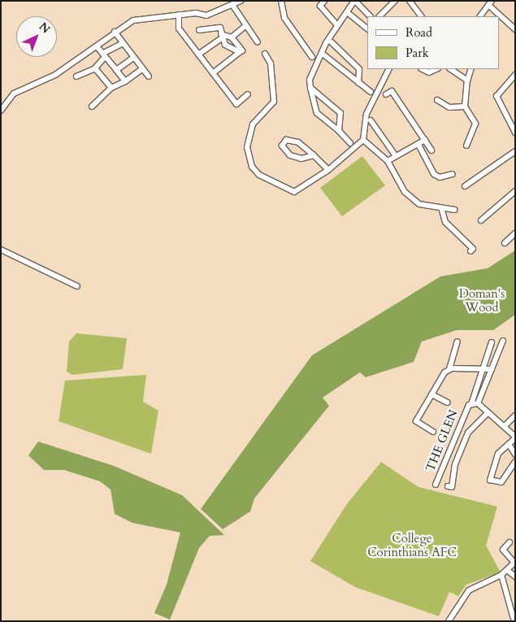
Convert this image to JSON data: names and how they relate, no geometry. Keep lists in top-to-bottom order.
{
  "streets": {
    "street": ["THE GLEN"]
  },
  "parks": ["Doman's Wood", "College Corinthians AFC"],
  "legend": ["Road", "Park"],
  "north": "top right"
}
